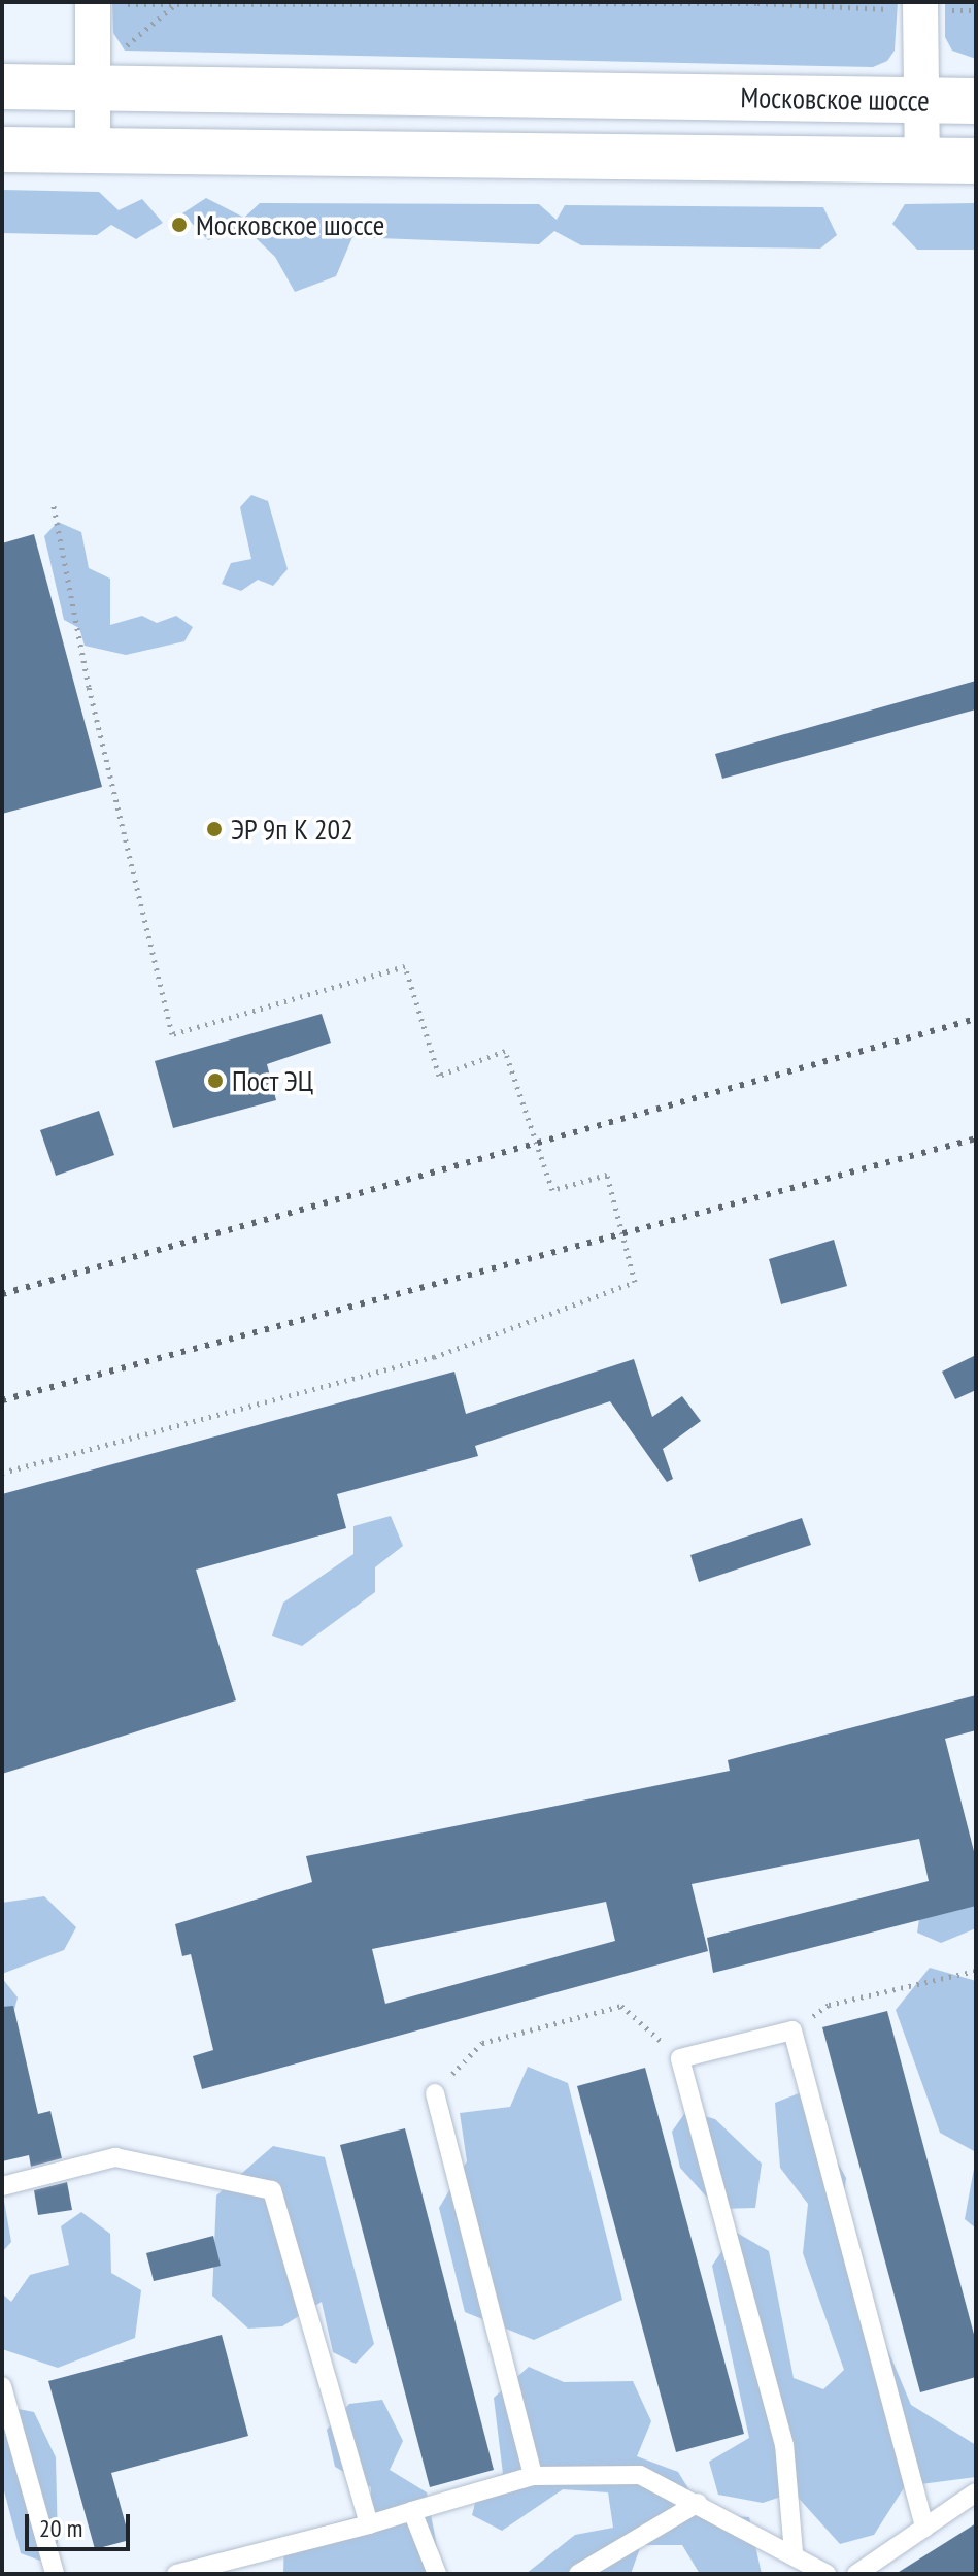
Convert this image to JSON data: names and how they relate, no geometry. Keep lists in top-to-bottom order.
{
  "streets": {
    "main road": ["Московское шоссе"]
  },
  "places": ["Московское шоссе", "ЭР 9п К 202", "Пост ЭЦ"],
  "scale_bar": "20 m"
}
